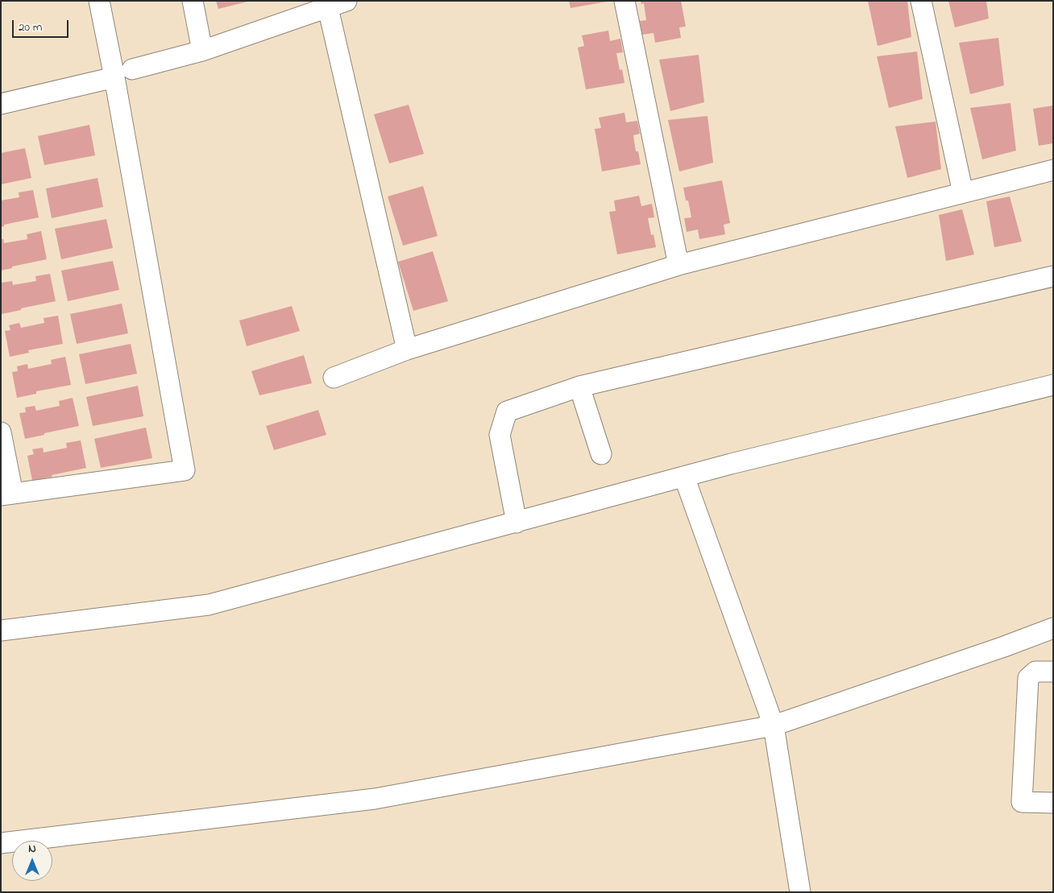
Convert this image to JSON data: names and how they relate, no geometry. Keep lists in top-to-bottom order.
{
  "scale_bar": "20 m",
  "north": "top"
}
